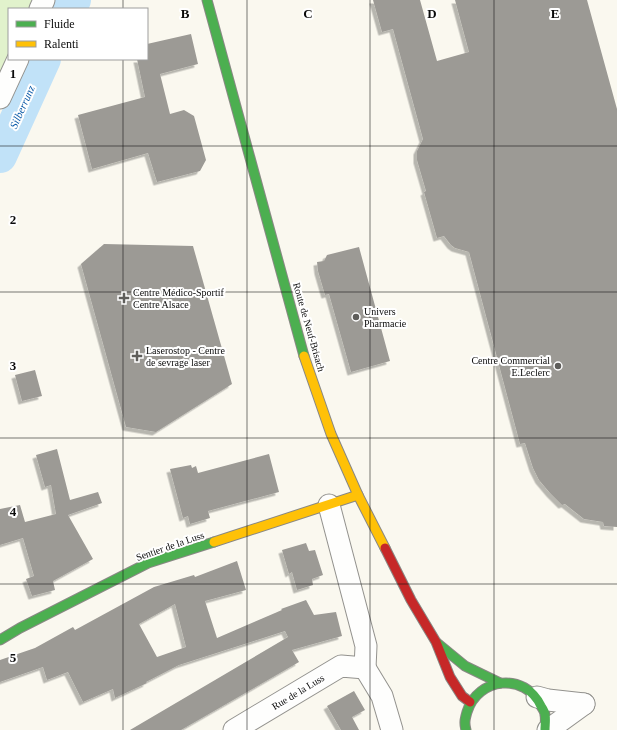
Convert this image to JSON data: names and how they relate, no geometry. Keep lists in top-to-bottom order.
{
  "streets": {
    "main road": ["Route de Neuf-Brisach", "Sentier de la Luss"],
    "street": ["Rue de la Luss"]
  },
  "crossings": [
    ["Route de Neuf-Brisach", "Sentier de la Luss"]
  ],
  "water": ["Silberrunz"],
  "places": {
    "health": ["Centre Médico-Sportif Centre Alsace", "Laserostop - Centre de sevrage laser"],
    "other": ["Univers Pharmacie", "Centre Commercial E.Leclerc"]
  },
  "legend": ["Fluide", "Ralenti"],
  "grid": {
    "columns": [
      "B",
      "C",
      "D",
      "E"
    ],
    "rows": [
      "1",
      "2",
      "3",
      "4",
      "5"
    ]
  }
}
